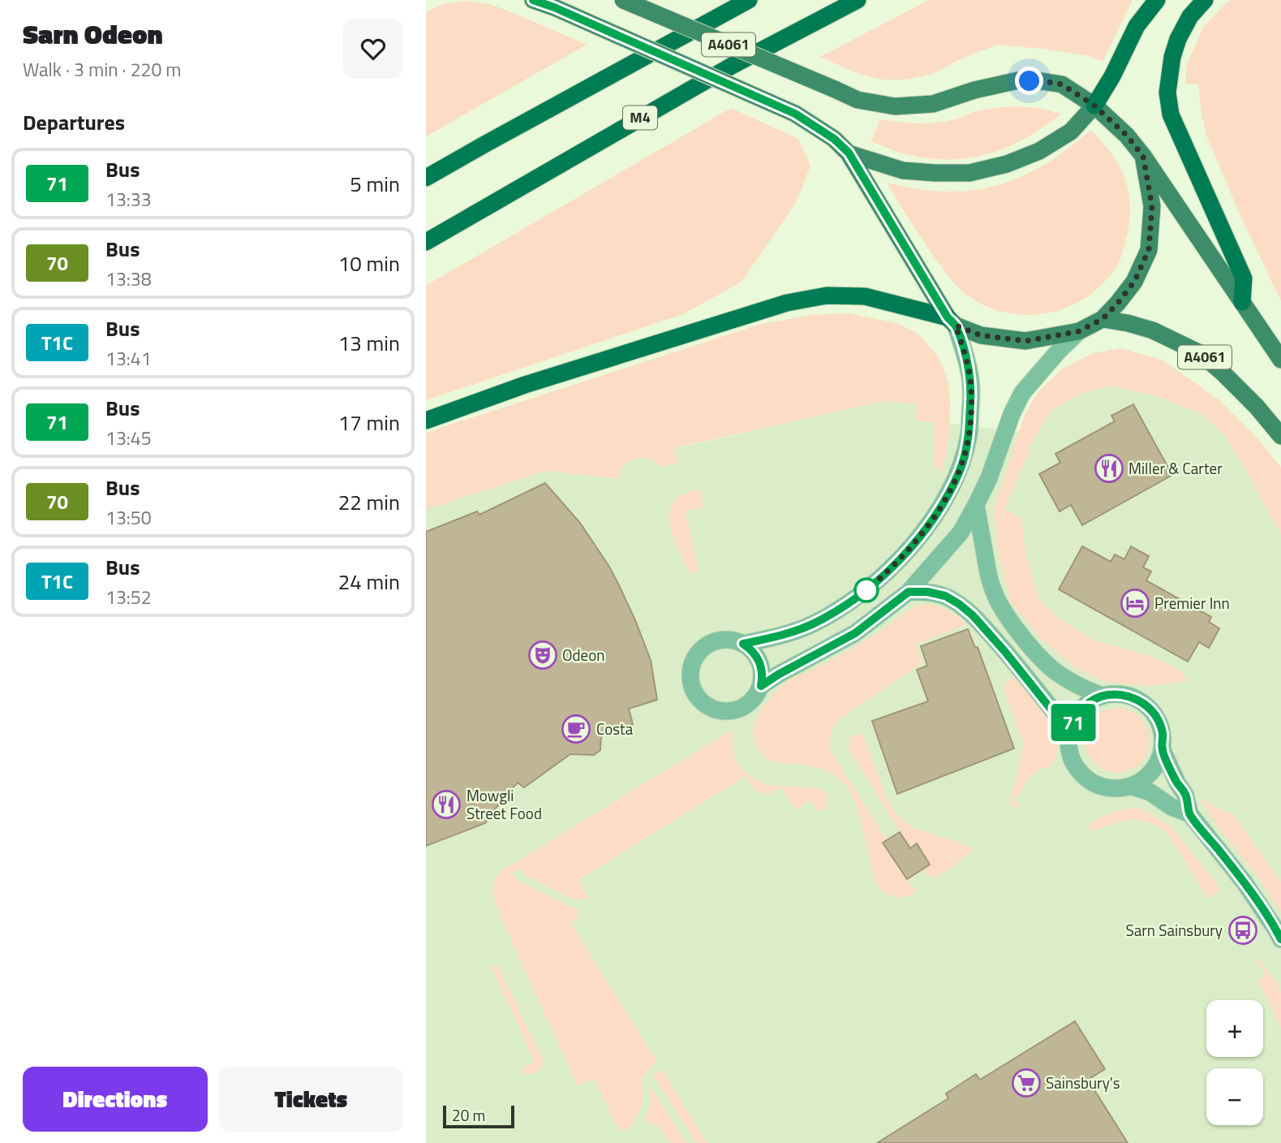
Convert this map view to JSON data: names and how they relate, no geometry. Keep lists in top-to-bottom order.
{
  "streets": {
    "highway": ["M4"],
    "main road": ["A4061"]
  },
  "places": {
    "restaurant": ["Miller & Carter", "Mowgli Street Food"],
    "hotel": ["Premier Inn"],
    "theatre": ["Odeon"],
    "cafe": ["Costa"],
    "bus stop": ["Sarn Sainsbury"],
    "supermarket": ["Sainsbury's"]
  },
  "lines": ["bus line 71"],
  "scale_bar": "20 m",
  "page": {
    "heading": [
      ["Sarn Odeon", "Walk · 3 min · 220 m"],
      "Departures"
    ],
    "on_map": "71",
    "list": [
      {
        "mark": "71",
        "name": "Bus",
        "note": "13:33",
        "value": "5 min"
      },
      {
        "mark": "70",
        "name": "Bus",
        "note": "13:38",
        "value": "10 min"
      },
      {
        "mark": "T1C",
        "name": "Bus",
        "note": "13:41",
        "value": "13 min"
      },
      {
        "mark": "71",
        "name": "Bus",
        "note": "13:45",
        "value": "17 min"
      },
      {
        "mark": "70",
        "name": "Bus",
        "note": "13:50",
        "value": "22 min"
      },
      {
        "mark": "T1C",
        "name": "Bus",
        "note": "13:52",
        "value": "24 min"
      }
    ],
    "map_buttons": ["+", "−"],
    "buttons": ["Directions", "Tickets"],
    "scale": "20 m"
  }
}
